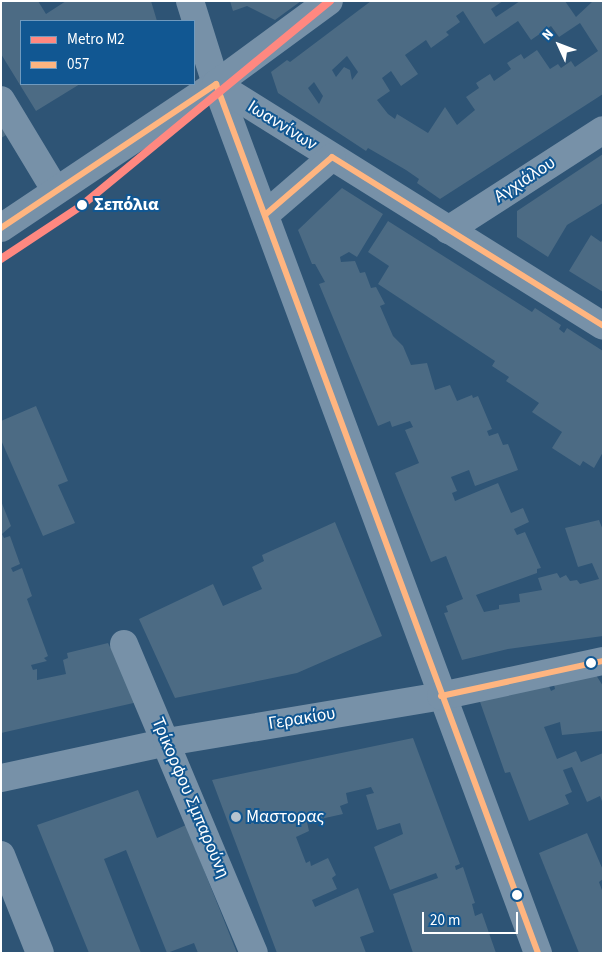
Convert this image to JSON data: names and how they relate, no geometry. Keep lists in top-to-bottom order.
{
  "streets": {
    "street": [
      "Ιωαννίνων",
      "Αγχιάλου",
      "Γερακίου",
      "Τρίκορφου Σμπαρούνη"
    ]
  },
  "crossings": [
    ["Ιωαννίνων", "Αγχιάλου"],
    ["Γερακίου", "Τρίκορφου Σμπαρούνη"]
  ],
  "places": ["Σεπόλια", "Μαστορας"],
  "lines": ["metro line Μ2", "transit line 057"],
  "legend": ["Metro Μ2", "057"],
  "scale_bar": "20 m",
  "north": "top left"
}
